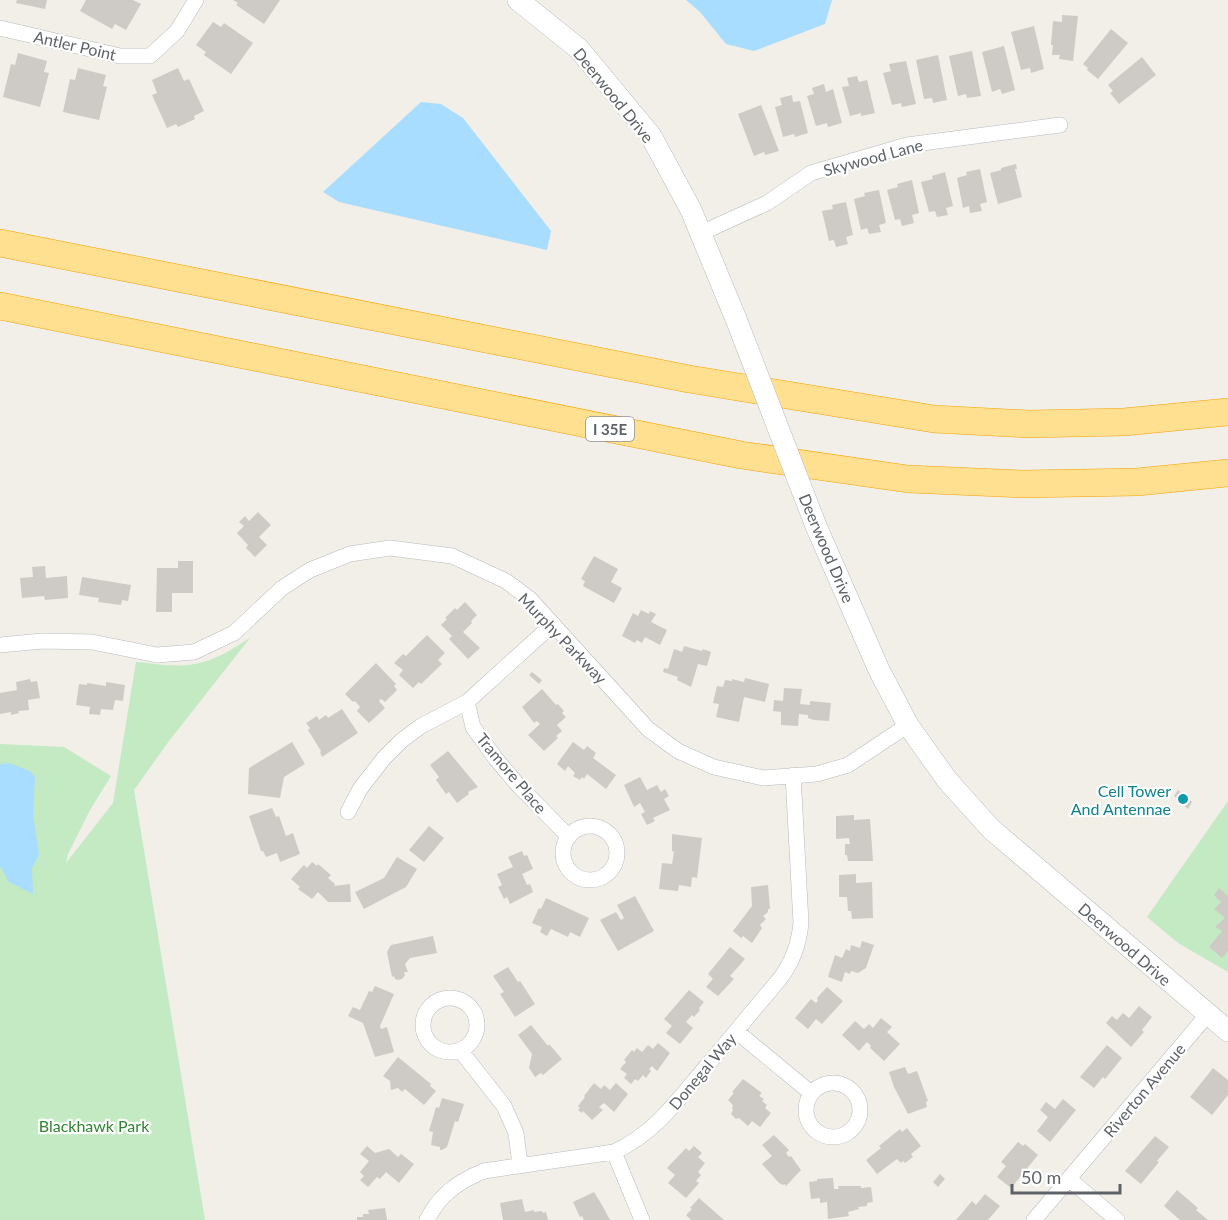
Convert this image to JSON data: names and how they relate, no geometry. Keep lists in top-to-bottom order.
{
  "streets": {
    "highway": ["I 35E"],
    "street": [
      "Antler Point",
      "Deerwood Drive",
      "Skywood Lane",
      "Murphy Parkway",
      "Tramore Place",
      "Donegal Way",
      "Riverton Avenue"
    ]
  },
  "crossings": [
    ["Deerwood Drive", "Skywood Lane"],
    ["Deerwood Drive", "Murphy Parkway"],
    ["Deerwood Drive", "Riverton Avenue"],
    ["Murphy Parkway", "Donegal Way"]
  ],
  "parks": ["Blackhawk Park"],
  "places": ["Cell Tower And Antennae"],
  "scale_bar": "50 m"
}
